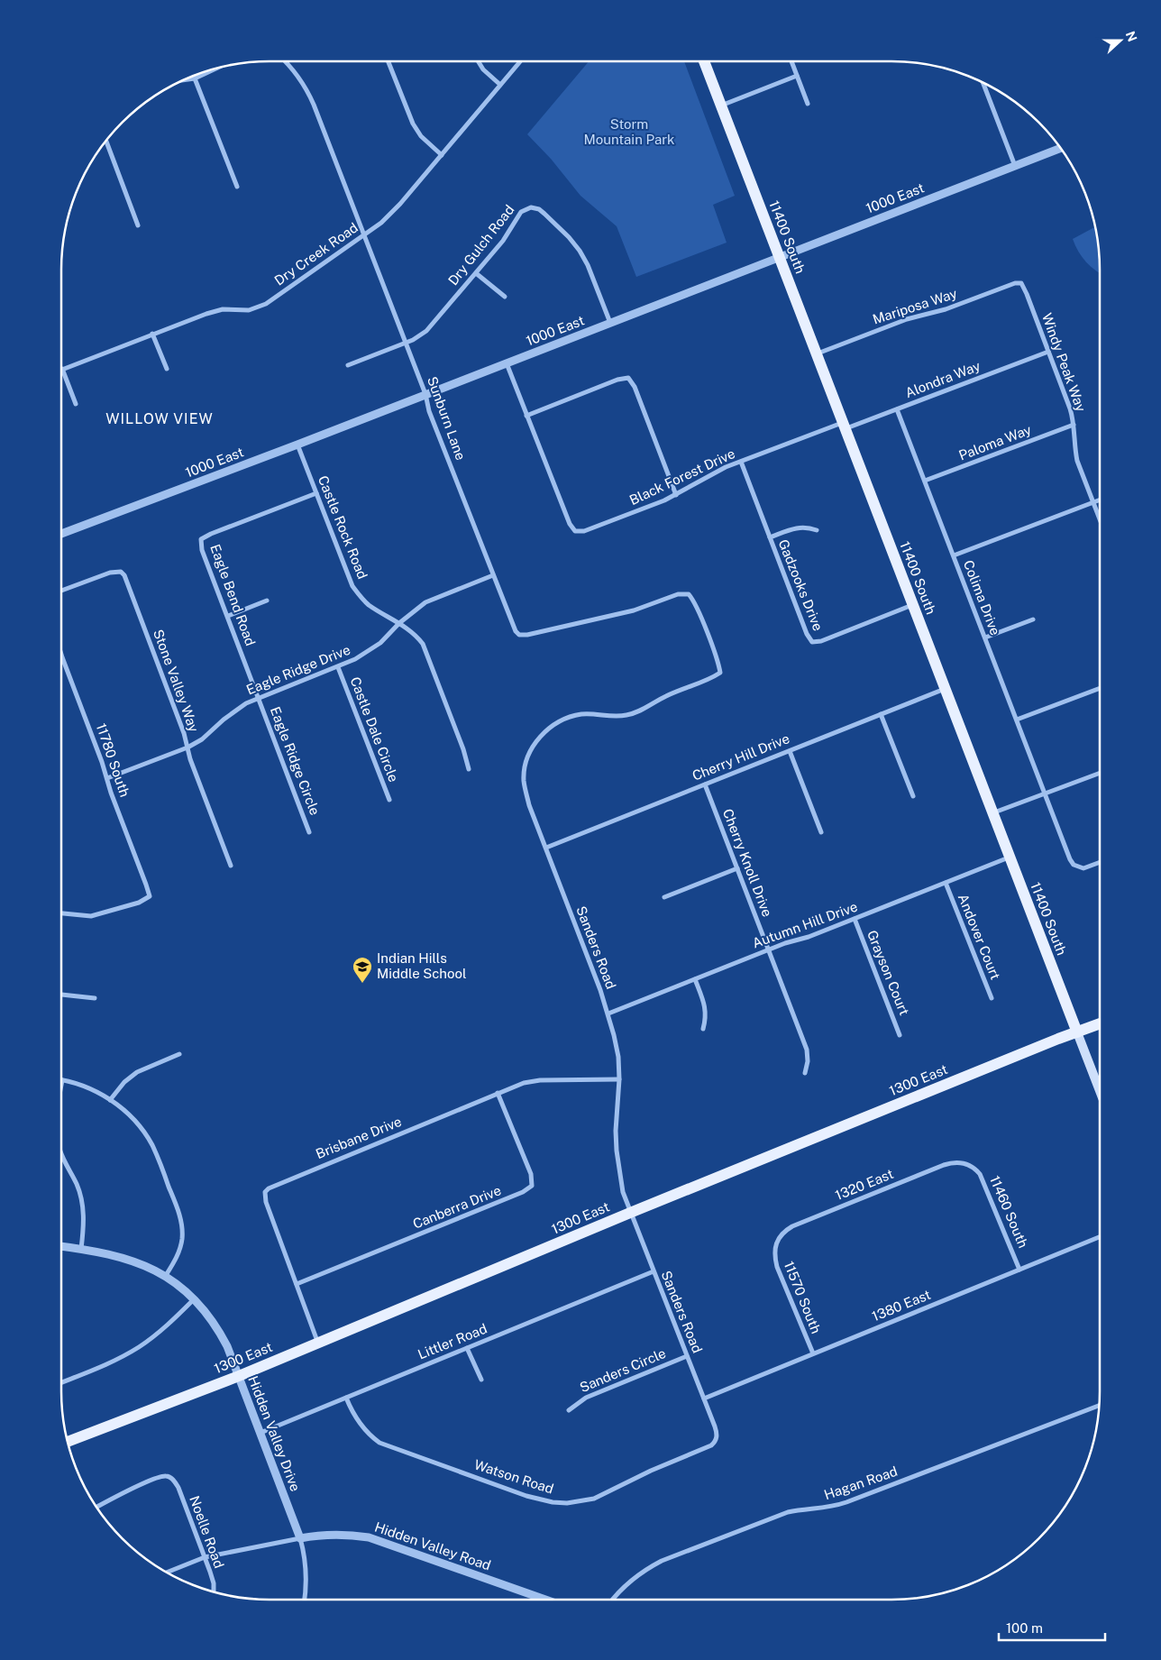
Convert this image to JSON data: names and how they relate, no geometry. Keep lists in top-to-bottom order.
{
  "streets": {
    "main road": ["11400 South", "1300 East"],
    "street": [
      "1000 East",
      "Dry Gulch Road",
      "Dry Creek Road",
      "Mariposa Way",
      "Windy Peak Way",
      "Alondra Way",
      "Sunburn Lane",
      "Paloma Way",
      "Black Forest Drive",
      "Castle Rock Road",
      "Gadzooks Drive",
      "Eagle Bend Road",
      "Colima Drive",
      "Eagle Ridge Drive",
      "Stone Valley Way",
      "Castle Dale Circle",
      "Cherry Hill Drive",
      "11780 South",
      "Eagle Ridge Circle",
      "Cherry Knoll Drive",
      "Autumn Hill Drive",
      "Andover Court",
      "Sanders Road",
      "Grayson Court",
      "Brisbane Drive",
      "1320 East",
      "Canberra Drive",
      "11460 South",
      "11570 South",
      "1380 East",
      "Littler Road",
      "Sanders Circle",
      "Hidden Valley Drive",
      "Watson Road",
      "Hagan Road",
      "Noelle Road",
      "Hidden Valley Road"
    ]
  },
  "crossings": [
    ["1000 East", "11400 South"],
    ["1000 East", "Dry Gulch Road"],
    ["1000 East", "Sunburn Lane"],
    ["1000 East", "Black Forest Drive"],
    ["1000 East", "Castle Rock Road"],
    ["11400 South", "Mariposa Way"],
    ["11400 South", "Alondra Way"],
    ["11400 South", "Black Forest Drive"],
    ["11400 South", "Gadzooks Drive"],
    ["11400 South", "Cherry Hill Drive"],
    ["11400 South", "Autumn Hill Drive"],
    ["11400 South", "1300 East"],
    ["Dry Gulch Road", "Sunburn Lane"],
    ["Dry Creek Road", "Sunburn Lane"],
    ["Mariposa Way", "Windy Peak Way"],
    ["Windy Peak Way", "Alondra Way"],
    ["Windy Peak Way", "Paloma Way"],
    ["Alondra Way", "Black Forest Drive"],
    ["Alondra Way", "Colima Drive"],
    ["Sunburn Lane", "Eagle Ridge Drive"],
    ["Sunburn Lane", "Sanders Road"],
    ["Paloma Way", "Colima Drive"],
    ["Black Forest Drive", "Gadzooks Drive"],
    ["Castle Rock Road", "Eagle Bend Road"],
    ["Castle Rock Road", "Eagle Ridge Drive"],
    ["Eagle Bend Road", "Eagle Ridge Drive"],
    ["Eagle Bend Road", "Eagle Ridge Circle"],
    ["Eagle Ridge Drive", "Stone Valley Way"],
    ["Eagle Ridge Drive", "Castle Dale Circle"],
    ["Eagle Ridge Drive", "11780 South"],
    ["Eagle Ridge Drive", "Eagle Ridge Circle"],
    ["Cherry Hill Drive", "Cherry Knoll Drive"],
    ["Cherry Hill Drive", "Sanders Road"],
    ["Cherry Knoll Drive", "Autumn Hill Drive"],
    ["Autumn Hill Drive", "Andover Court"],
    ["Autumn Hill Drive", "Sanders Road"],
    ["Autumn Hill Drive", "Grayson Court"],
    ["Sanders Road", "1300 East"],
    ["Sanders Road", "Brisbane Drive"],
    ["Sanders Road", "1380 East"],
    ["Sanders Road", "Littler Road"],
    ["Sanders Road", "Sanders Circle"],
    ["Sanders Road", "Watson Road"],
    ["1300 East", "Brisbane Drive"],
    ["1300 East", "Hidden Valley Drive"],
    ["Brisbane Drive", "Canberra Drive"],
    ["1320 East", "11460 South"],
    ["1320 East", "11570 South"],
    ["11460 South", "1380 East"],
    ["11570 South", "1380 East"],
    ["Littler Road", "Hidden Valley Drive"],
    ["Littler Road", "Watson Road"],
    ["Hidden Valley Drive", "Hidden Valley Road"],
    ["Noelle Road", "Hidden Valley Road"]
  ],
  "districts": ["WILLOW VIEW"],
  "parks": ["Storm Mountain Park"],
  "places": {
    "school or university": ["Indian Hills Middle School"]
  },
  "scale_bar": "100 m",
  "north": "right"
}
